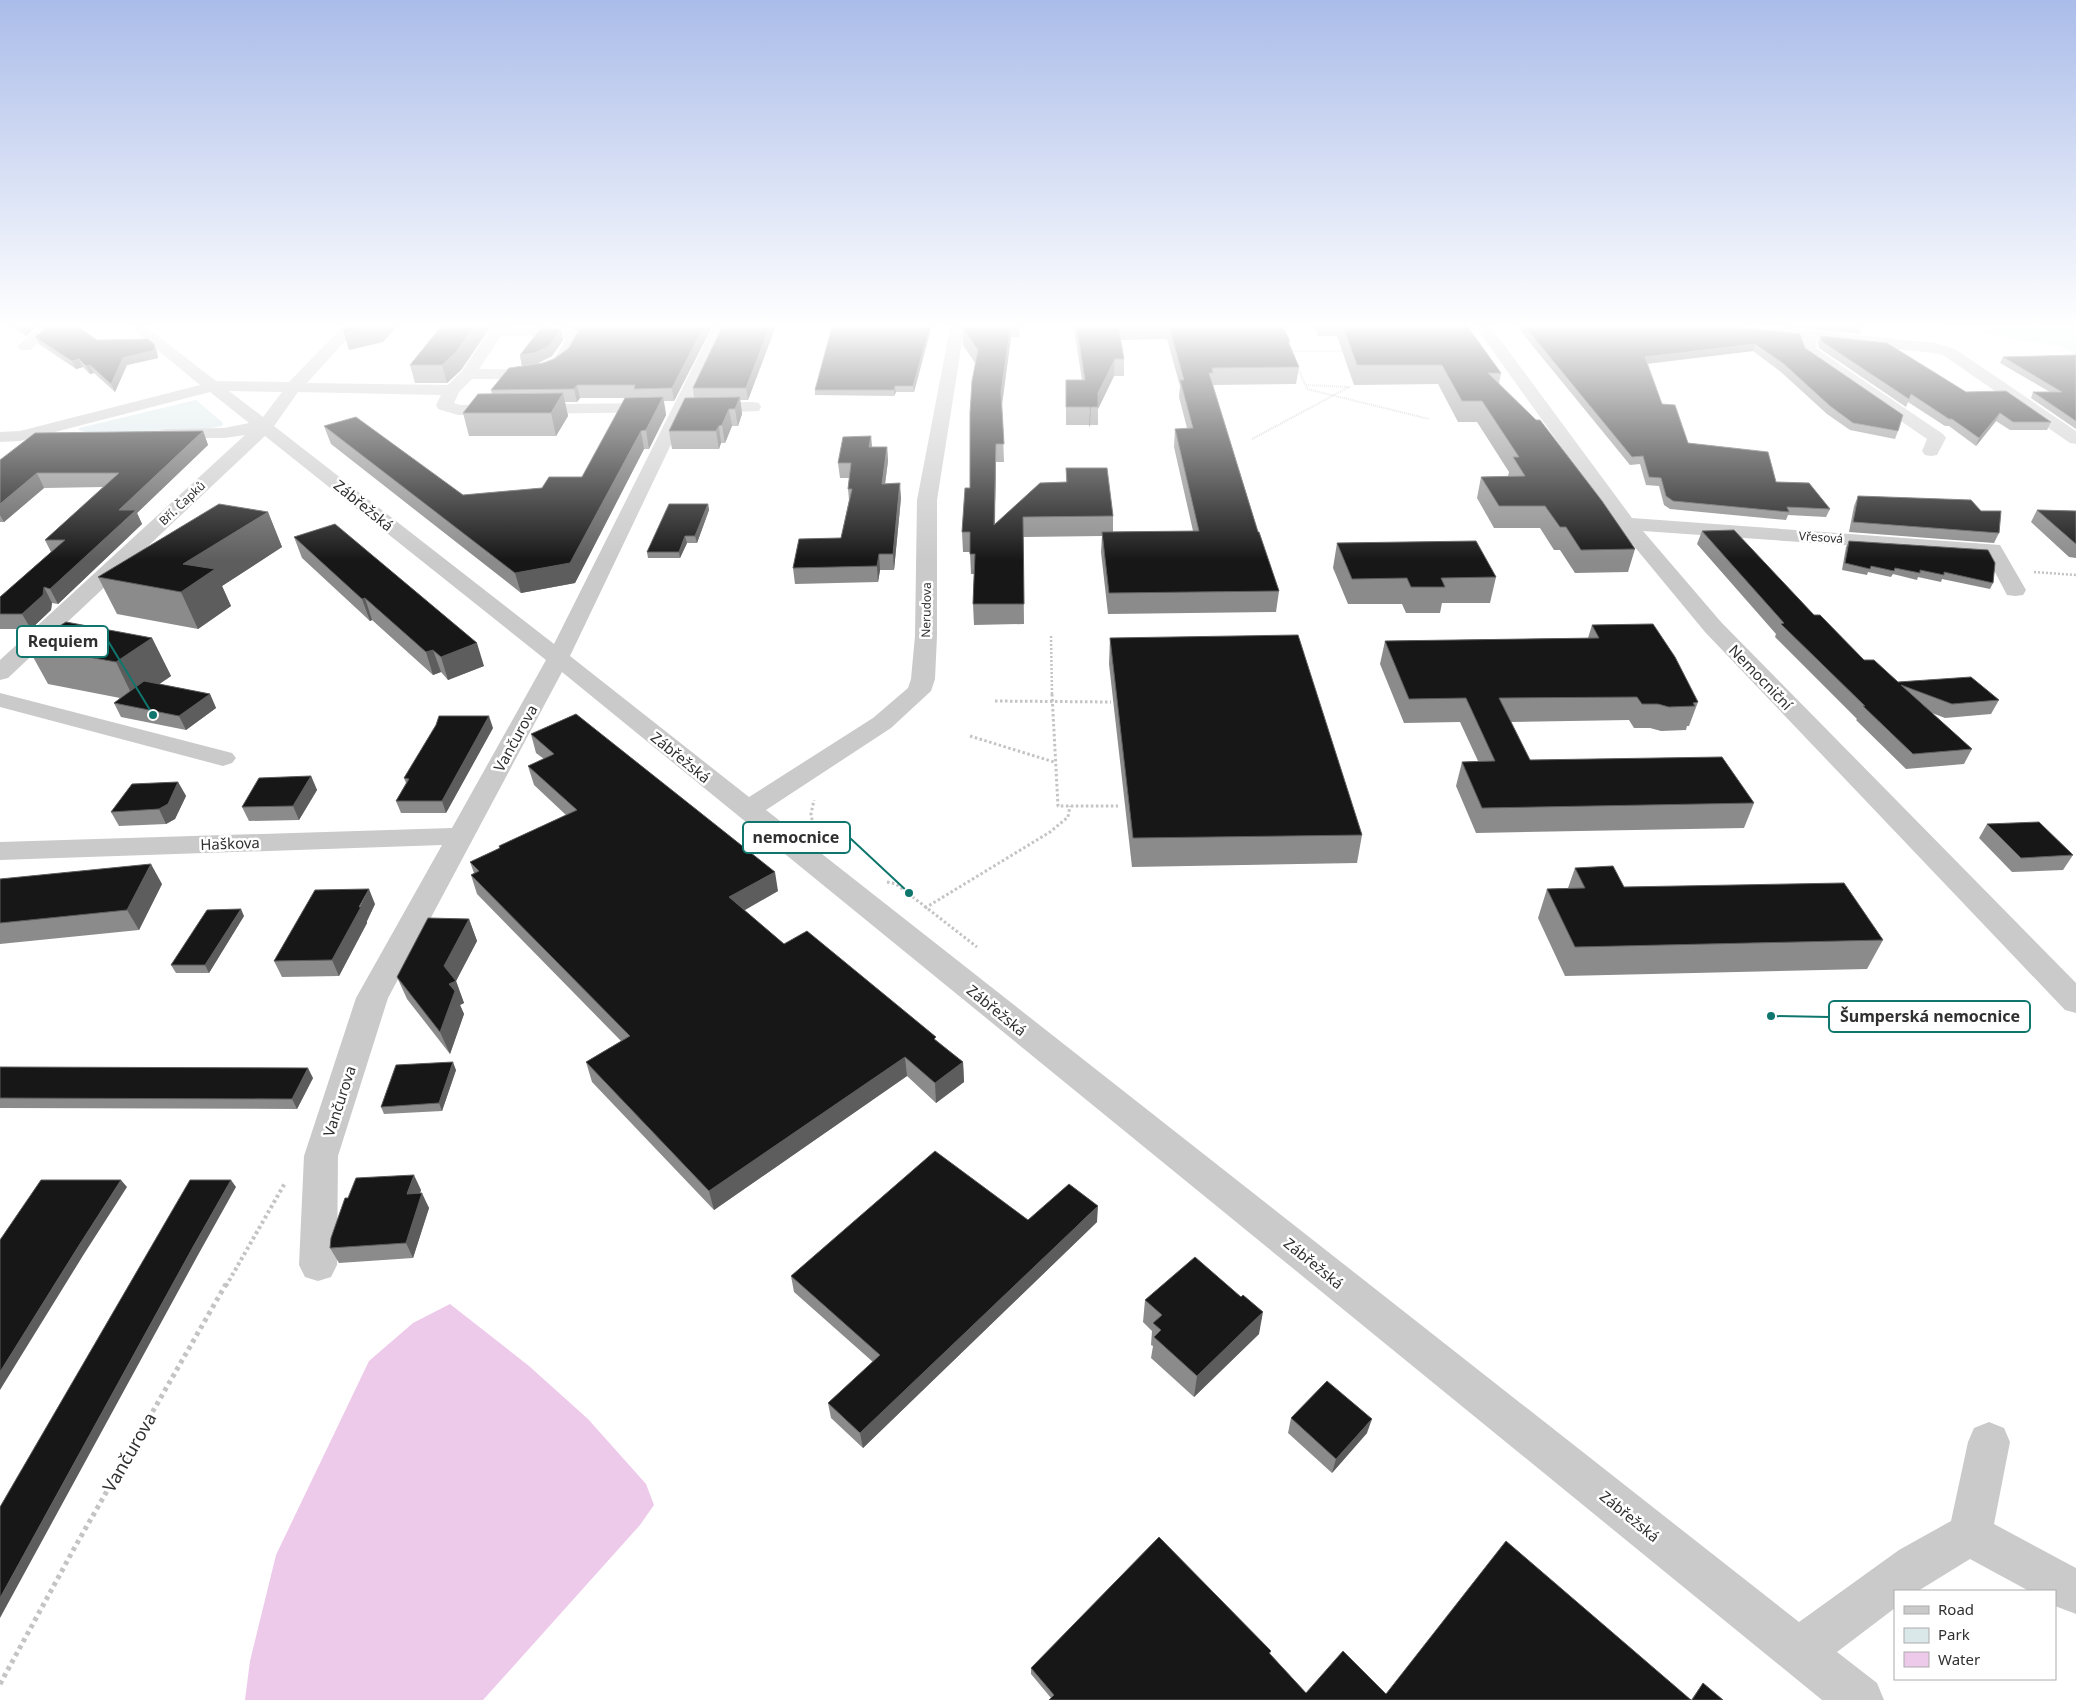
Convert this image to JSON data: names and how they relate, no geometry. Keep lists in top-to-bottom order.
{
  "streets": {
    "street": [
      "Bří. Čapků",
      "Zábřežská",
      "Vřesová",
      "Nerudova",
      "Nemocniční",
      "Vančurova",
      "Haškova"
    ]
  },
  "crossings": [
    ["Bří. Čapků", "Zábřežská"],
    ["Zábřežská", "Nerudova"],
    ["Zábřežská", "Vančurova"],
    ["Vřesová", "Nemocniční"],
    ["Vančurova", "Haškova"]
  ],
  "places": ["Requiem", "nemocnice", "Šumperská nemocnice"],
  "legend": ["Road", "Park", "Water"]
}
